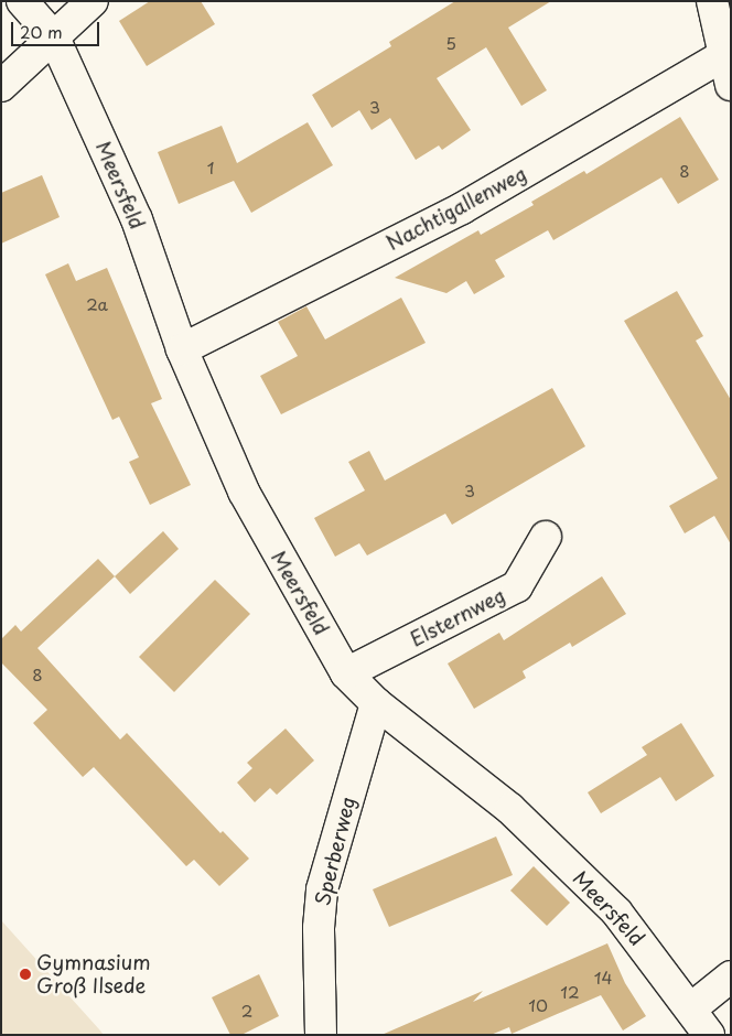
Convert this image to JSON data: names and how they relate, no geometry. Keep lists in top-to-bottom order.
{
  "streets": {
    "street": [
      "Meersfeld",
      "Nachtigallenweg",
      "Elsternweg",
      "Sperberweg"
    ]
  },
  "crossings": [
    ["Meersfeld", "Nachtigallenweg"],
    ["Meersfeld", "Elsternweg"],
    ["Meersfeld", "Sperberweg"]
  ],
  "places": ["Gymnasium Groß Ilsede"],
  "house_numbers": [
    "5",
    "3",
    "1",
    "8",
    "2a",
    "3",
    "8",
    "14",
    "12",
    "10",
    "2"
  ],
  "scale_bar": "20 m"
}
